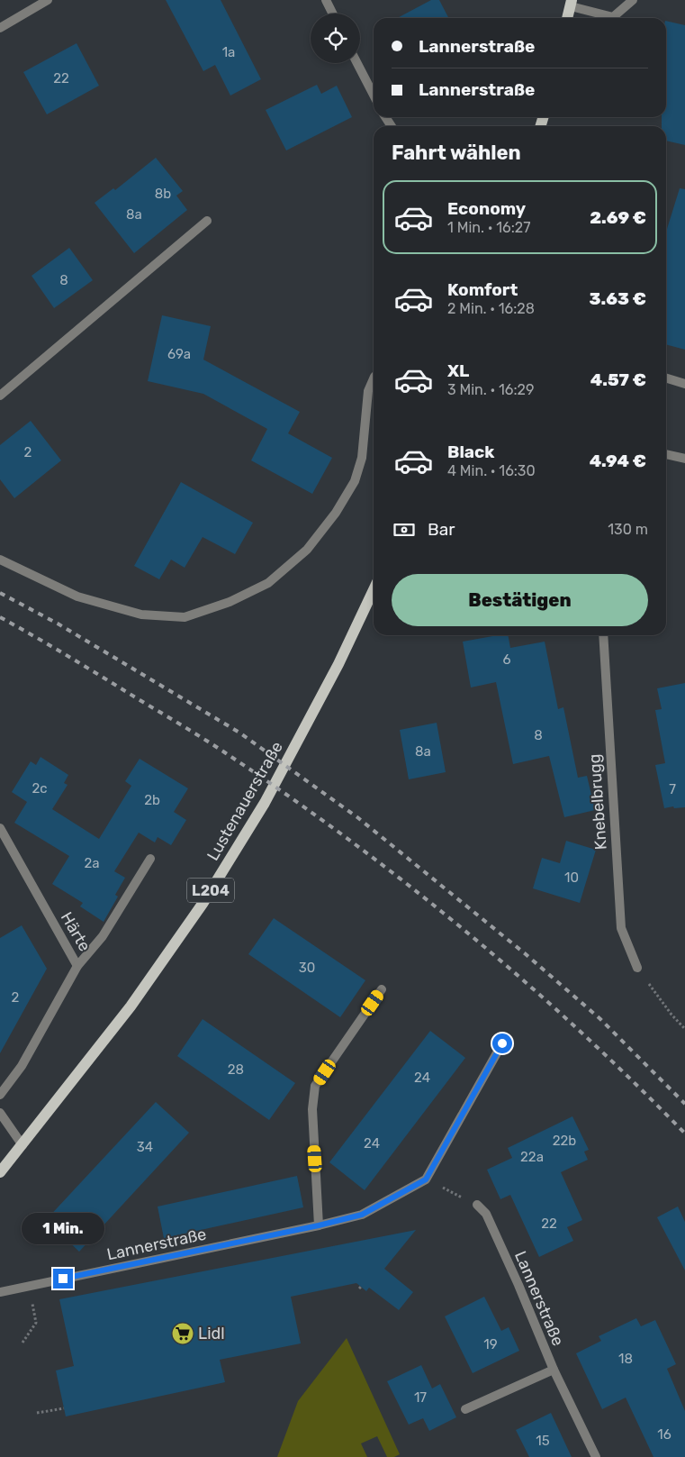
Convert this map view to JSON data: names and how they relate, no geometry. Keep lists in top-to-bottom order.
{
  "streets": {
    "main road": ["Lustenauerstraße", "L204"],
    "street": ["Knebelbrugg", "Härte", "Lannerstraße"]
  },
  "places": {
    "supermarket": ["Lidl"]
  },
  "house_numbers": [
    "1a",
    "22",
    "8b",
    "8a",
    "8",
    "69a",
    "2",
    "6",
    "8",
    "8a",
    "2c",
    "7",
    "2b",
    "2a",
    "10",
    "30",
    "2",
    "28",
    "24",
    "22b",
    "24",
    "34",
    "22a",
    "22",
    "19",
    "18",
    "17",
    "16",
    "15"
  ],
  "page": {
    "banner": ["Lannerstraße", "Lannerstraße"],
    "heading": "Fahrt wählen",
    "list": [
      {
        "name": "Economy",
        "note": "1 Min. · 16:27",
        "value": "2.69 €"
      },
      {
        "name": "Komfort",
        "note": "2 Min. · 16:28",
        "value": "3.63 €"
      },
      {
        "name": "XL",
        "note": "3 Min. · 16:29",
        "value": "4.57 €"
      },
      {
        "name": "Black",
        "note": "4 Min. · 16:30",
        "value": "4.94 €"
      }
    ],
    "pay": ["Bar", "130 m"],
    "buttons": "Bestätigen",
    "bubble": "1 Min."
  }
}
